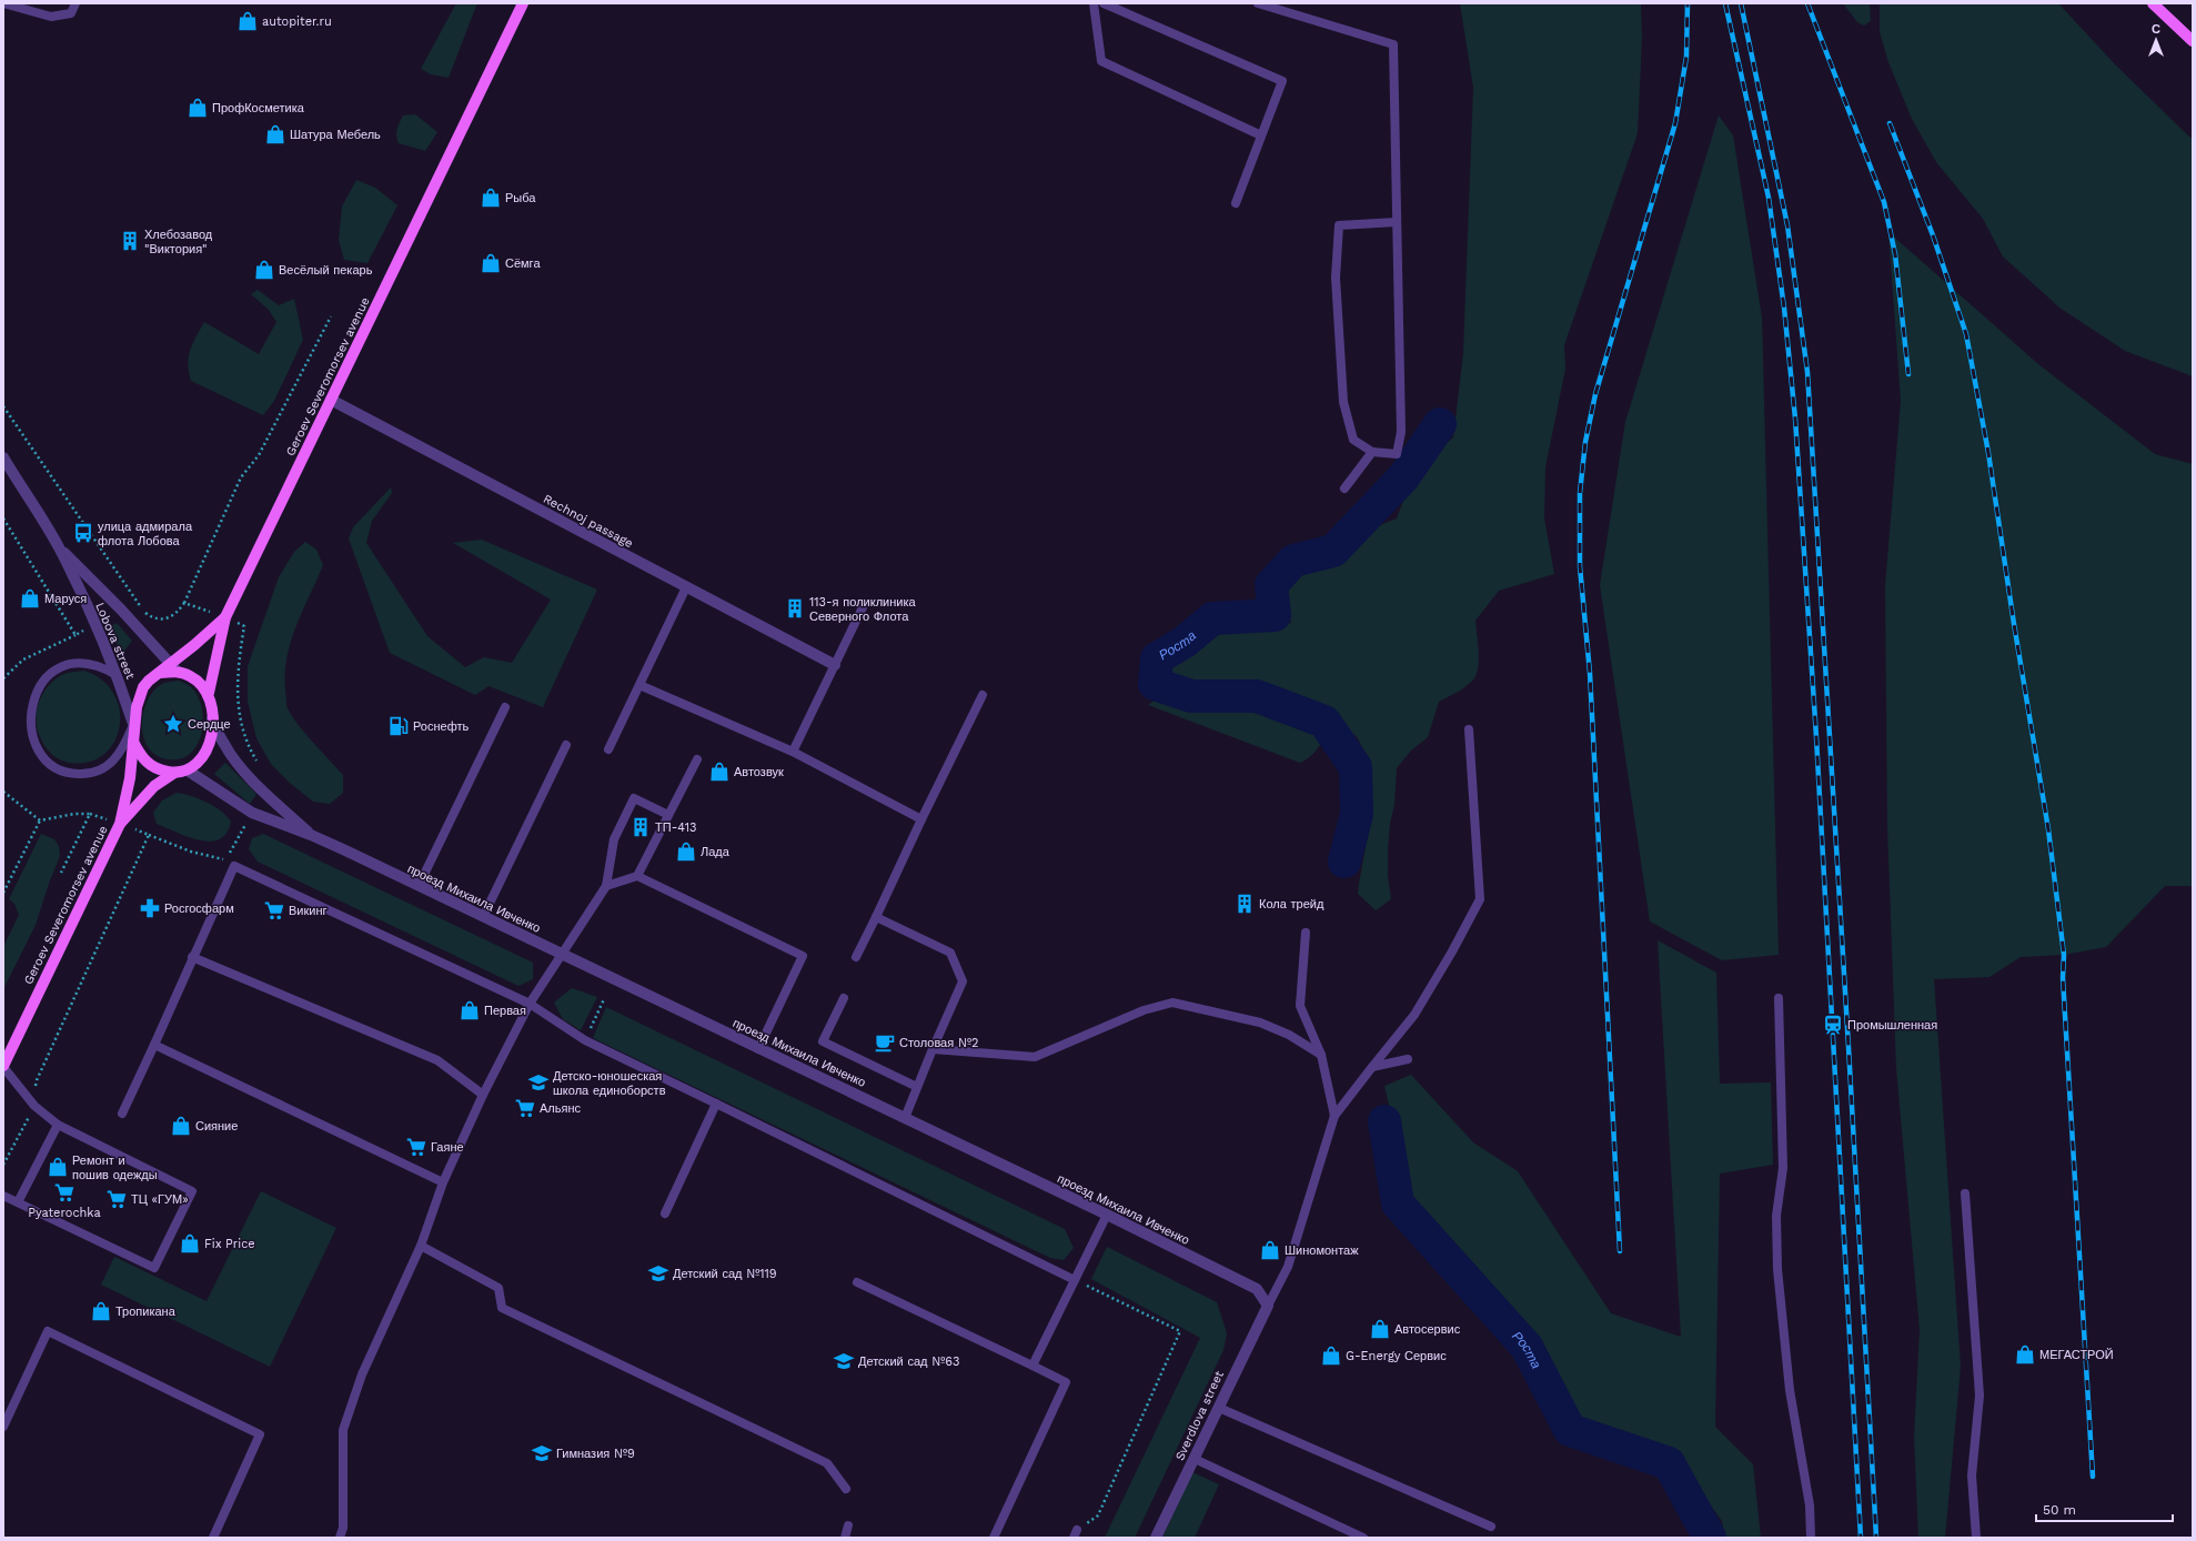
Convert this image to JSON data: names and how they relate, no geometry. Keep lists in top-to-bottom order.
{
  "streets": {
    "main road": ["Geroev Severomorsev avenue"],
    "street": [
      "Rechnoj passage",
      "Lobova street",
      "проезд Михаила Ивченко",
      "Sverdlova street"
    ]
  },
  "crossings": [
    ["Geroev Severomorsev avenue", "Rechnoj passage"],
    ["Geroev Severomorsev avenue", "Lobova street"],
    ["проезд Михаила Ивченко", "Sverdlova street"]
  ],
  "water": ["Роста"],
  "places": {
    "shop": [
      "autopiter.ru",
      "ПрофКосметика",
      "Шатура Мебель",
      "Рыба",
      "Сёмга",
      "Весёлый пекарь",
      "Маруся",
      "Автозвук",
      "Лада",
      "Первая",
      "Сияние",
      "Ремонт и пошив одежды",
      "Fix Price",
      "Шиномонтаж",
      "Тропикана",
      "Автосервис",
      "МЕГАСТРОЙ",
      "G-Energy Сервис"
    ],
    "building": [
      "Хлебозавод \"Виктория\"",
      "113-я поликлиника Северного Флота",
      "ТП-413",
      "Кола трейд"
    ],
    "bus stop": ["улица адмирала флота Лобова"],
    "place": ["Сердце"],
    "fuel station": ["Роснефть"],
    "pharmacy": ["Росгосфарм"],
    "supermarket": [
      "Викинг",
      "Альянс",
      "Гаяне",
      "Pyaterochka",
      "ТЦ «ГУМ»"
    ],
    "station": ["Промышленная"],
    "cafe": ["Столовая №2"],
    "school or university": [
      "Детско-юношеская школа единоборств",
      "Детский сад №119",
      "Детский сад №63",
      "Гимназия №9"
    ]
  },
  "scale_bar": "50 m",
  "north": "top"
}
